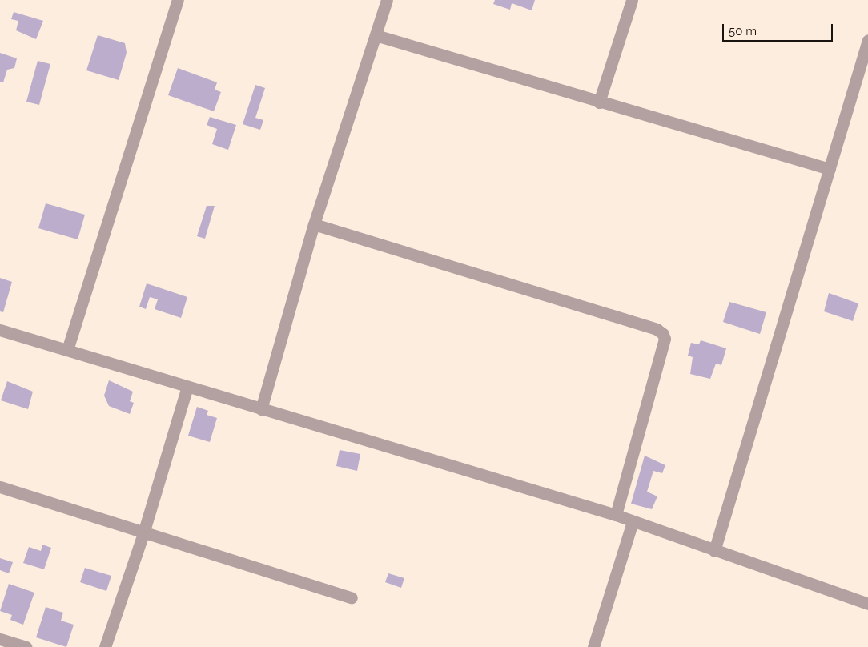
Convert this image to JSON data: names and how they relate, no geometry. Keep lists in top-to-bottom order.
{
  "scale_bar": "50 m"
}
